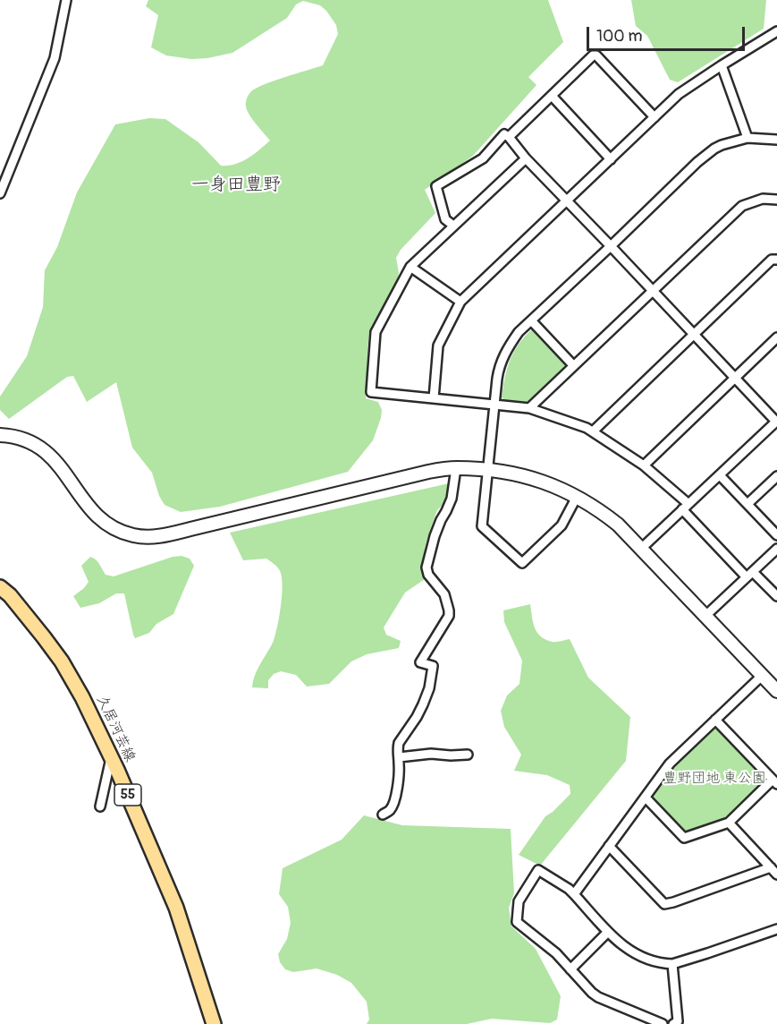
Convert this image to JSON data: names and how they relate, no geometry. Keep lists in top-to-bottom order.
{
  "streets": {
    "main road": ["久居河芸線", "55"]
  },
  "districts": ["一身田豊野"],
  "parks": ["豊野団地 東公園"],
  "scale_bar": "100 m"
}
